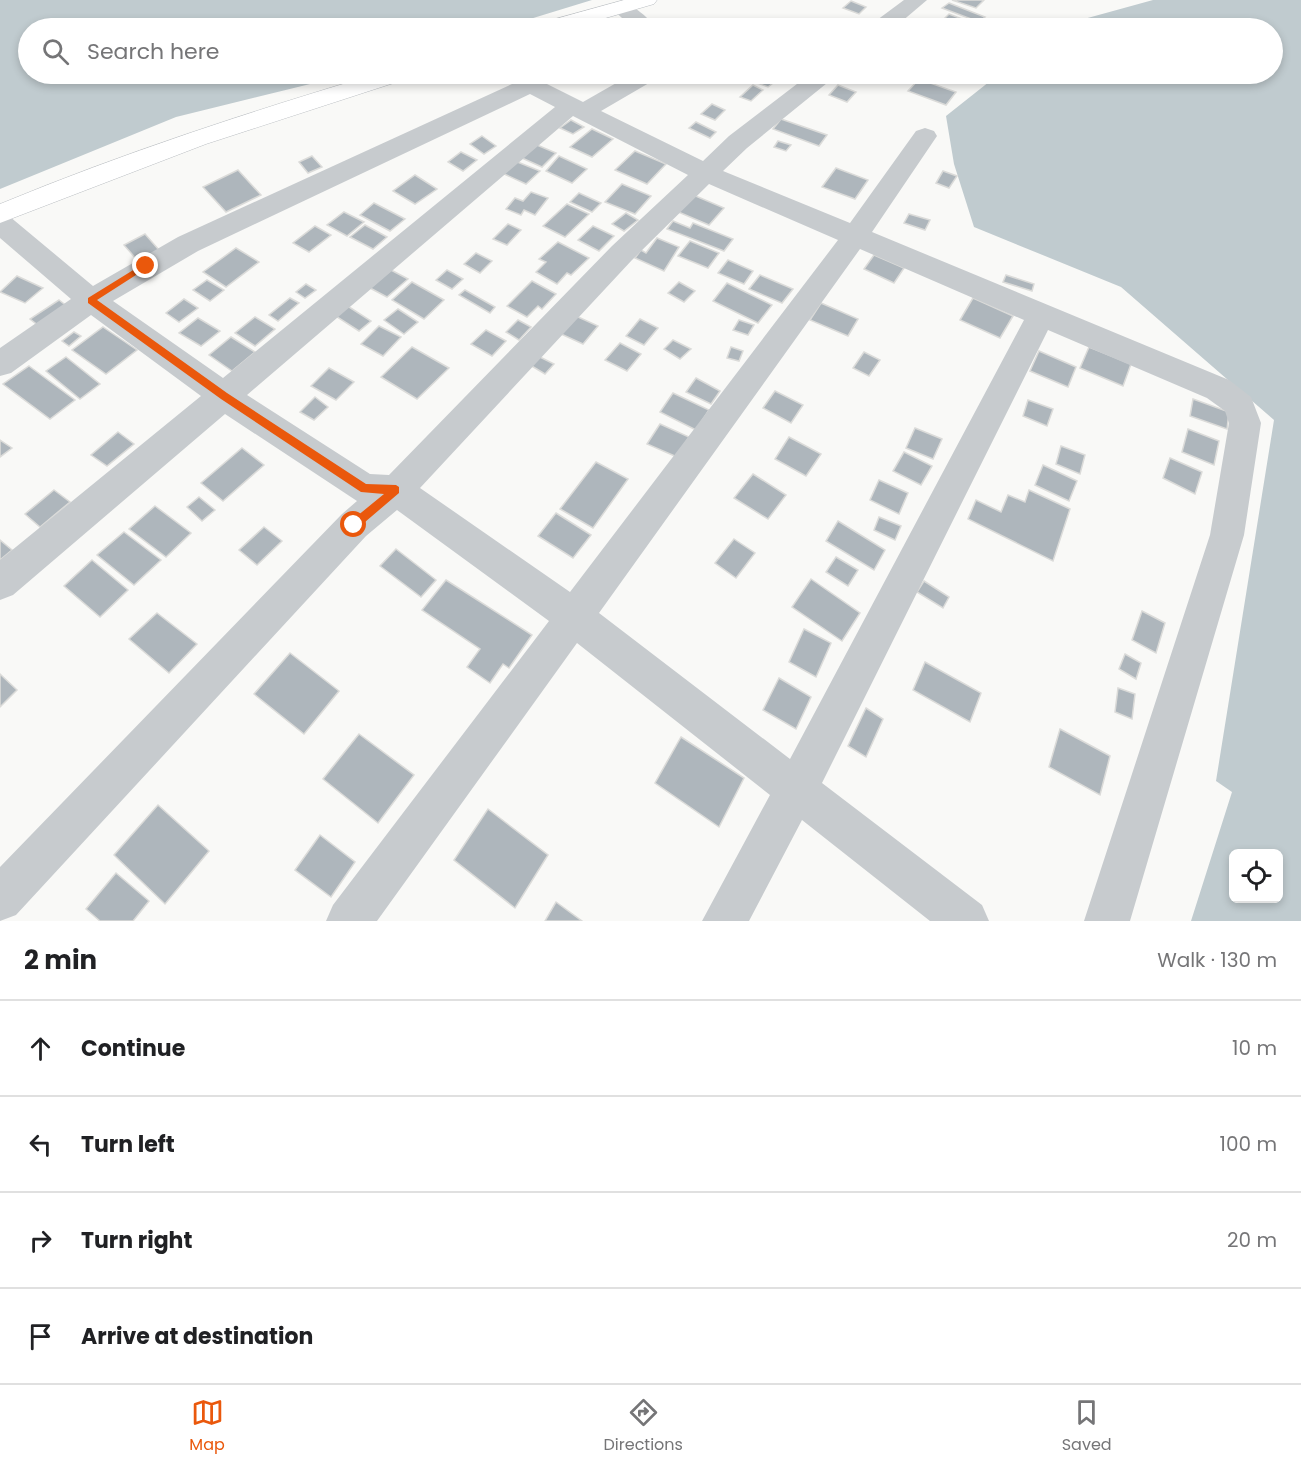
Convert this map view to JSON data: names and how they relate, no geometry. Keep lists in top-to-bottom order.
{
  "page": {
    "search": "Search here",
    "heading": ["2 min", "Walk · 130 m"],
    "list": [
      ["Continue", "10 m"],
      ["Turn left", "100 m"],
      ["Turn right", "20 m"],
      "Arrive at destination"
    ],
    "nav": ["Map", "Directions", "Saved"]
  }
}
